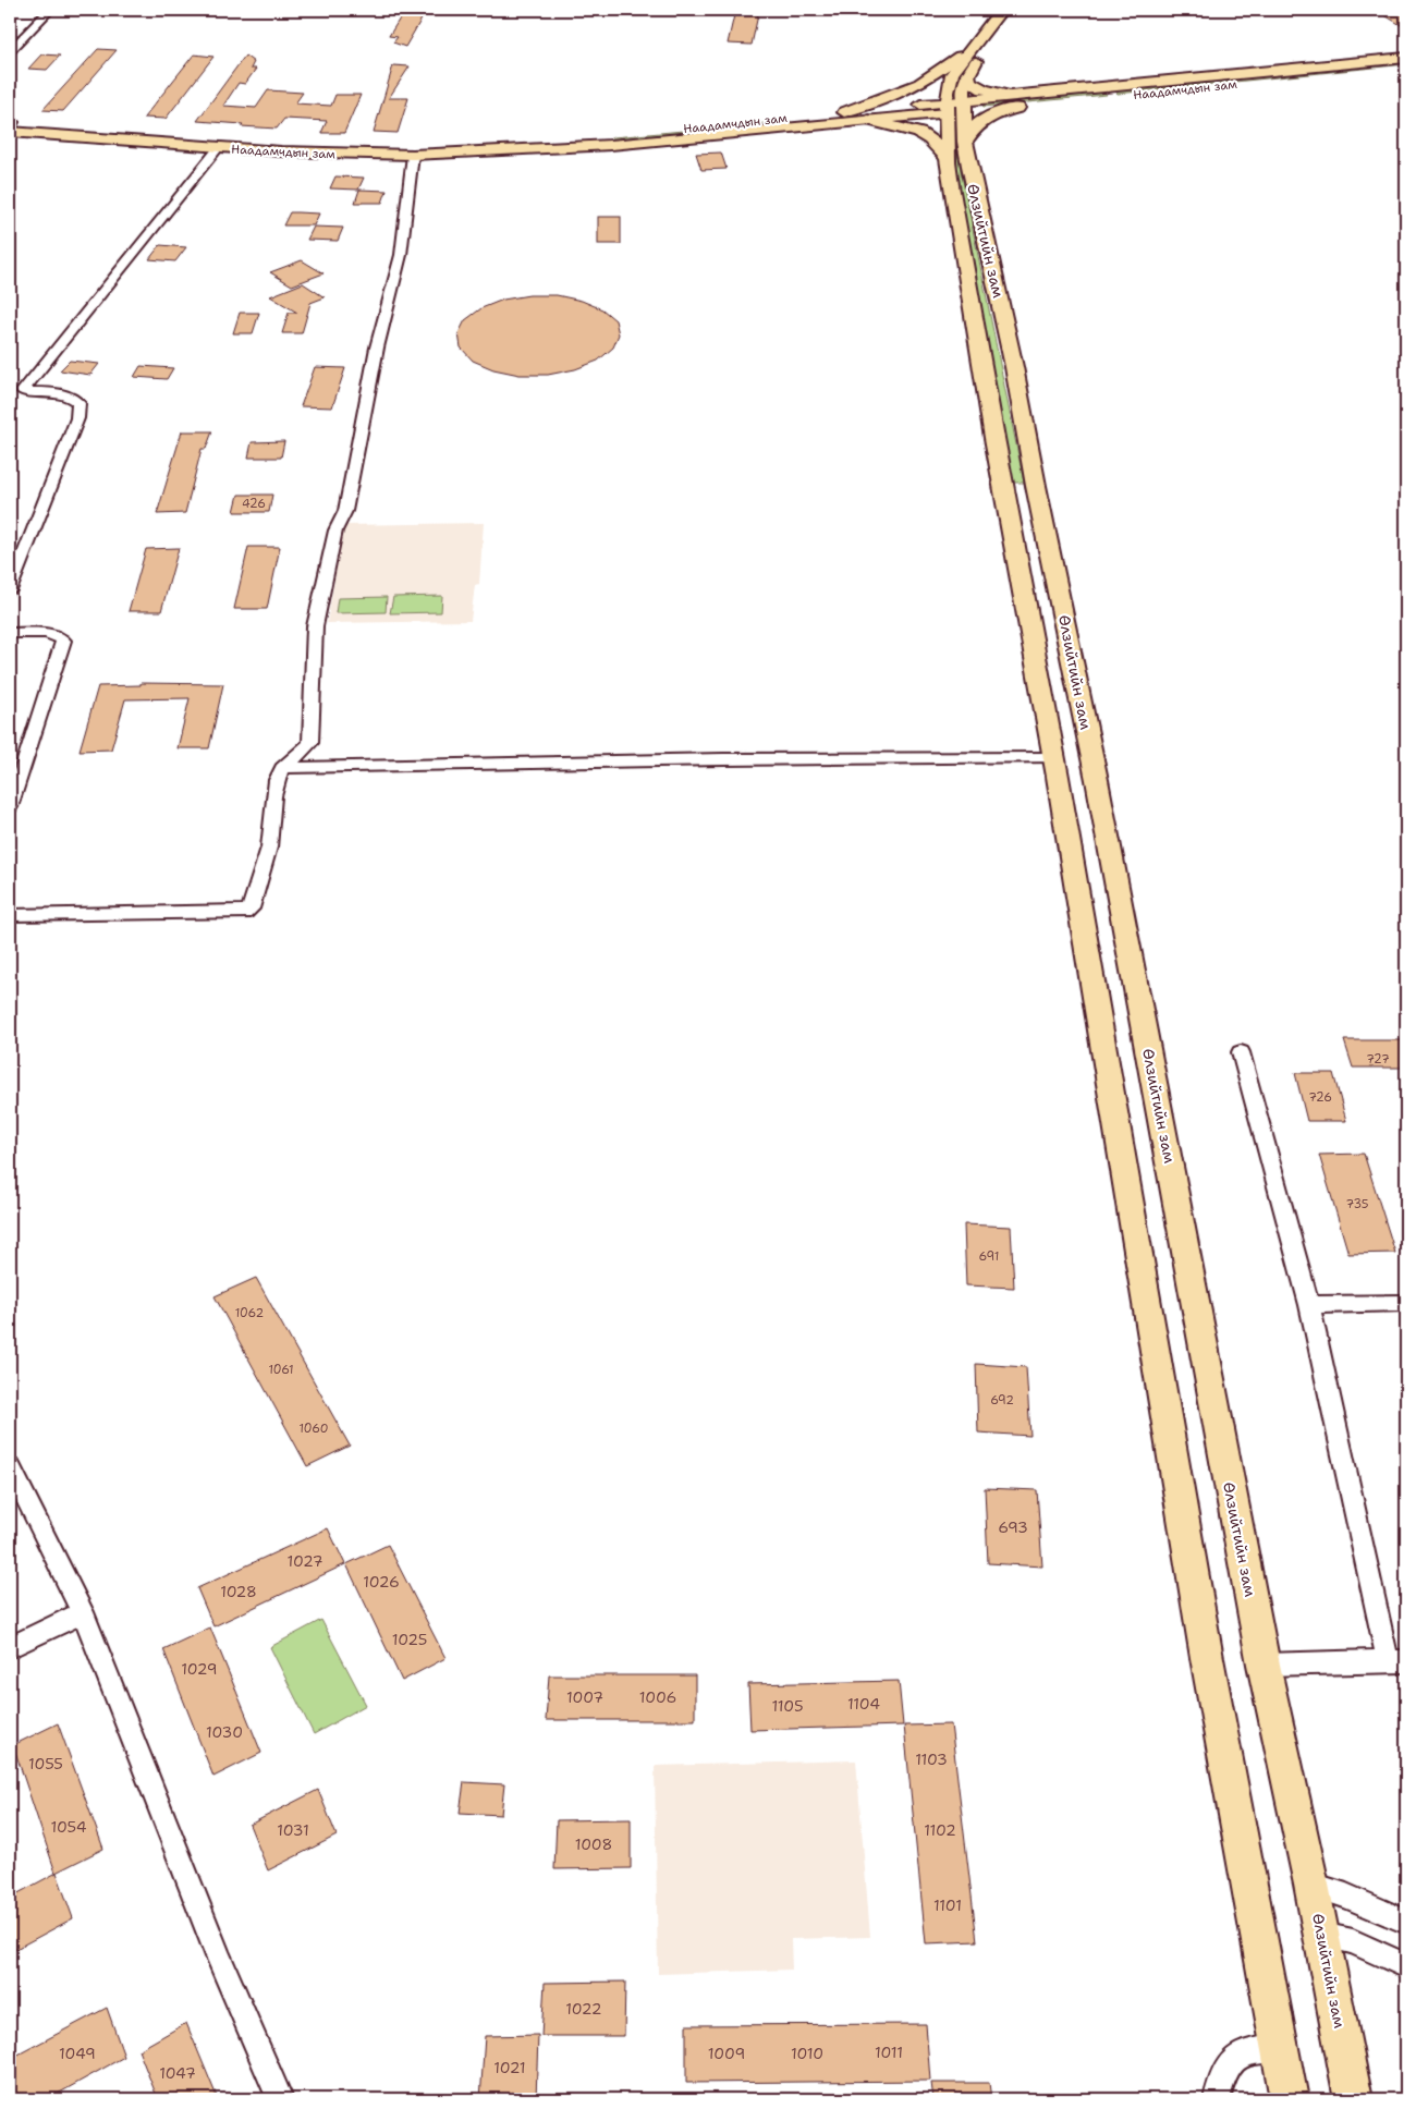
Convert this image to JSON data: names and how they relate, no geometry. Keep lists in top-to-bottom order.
{
  "streets": {
    "highway": ["Наадамчдын зам", "Өлзийтийн зам"]
  },
  "crossings": [
    ["Наадамчдын зам", "Өлзийтийн зам"]
  ],
  "house_numbers": [
    "426",
    "727",
    "726",
    "735",
    "691",
    "1062",
    "1061",
    "692",
    "1060",
    "693",
    "1027",
    "1026",
    "1028",
    "1025",
    "1029",
    "1007",
    "1006",
    "1104",
    "1105",
    "1030",
    "1103",
    "1055",
    "1054",
    "1031",
    "1102",
    "1008",
    "1101",
    "1022",
    "1011",
    "1049",
    "1009",
    "1010",
    "1021",
    "1047"
  ]
}
